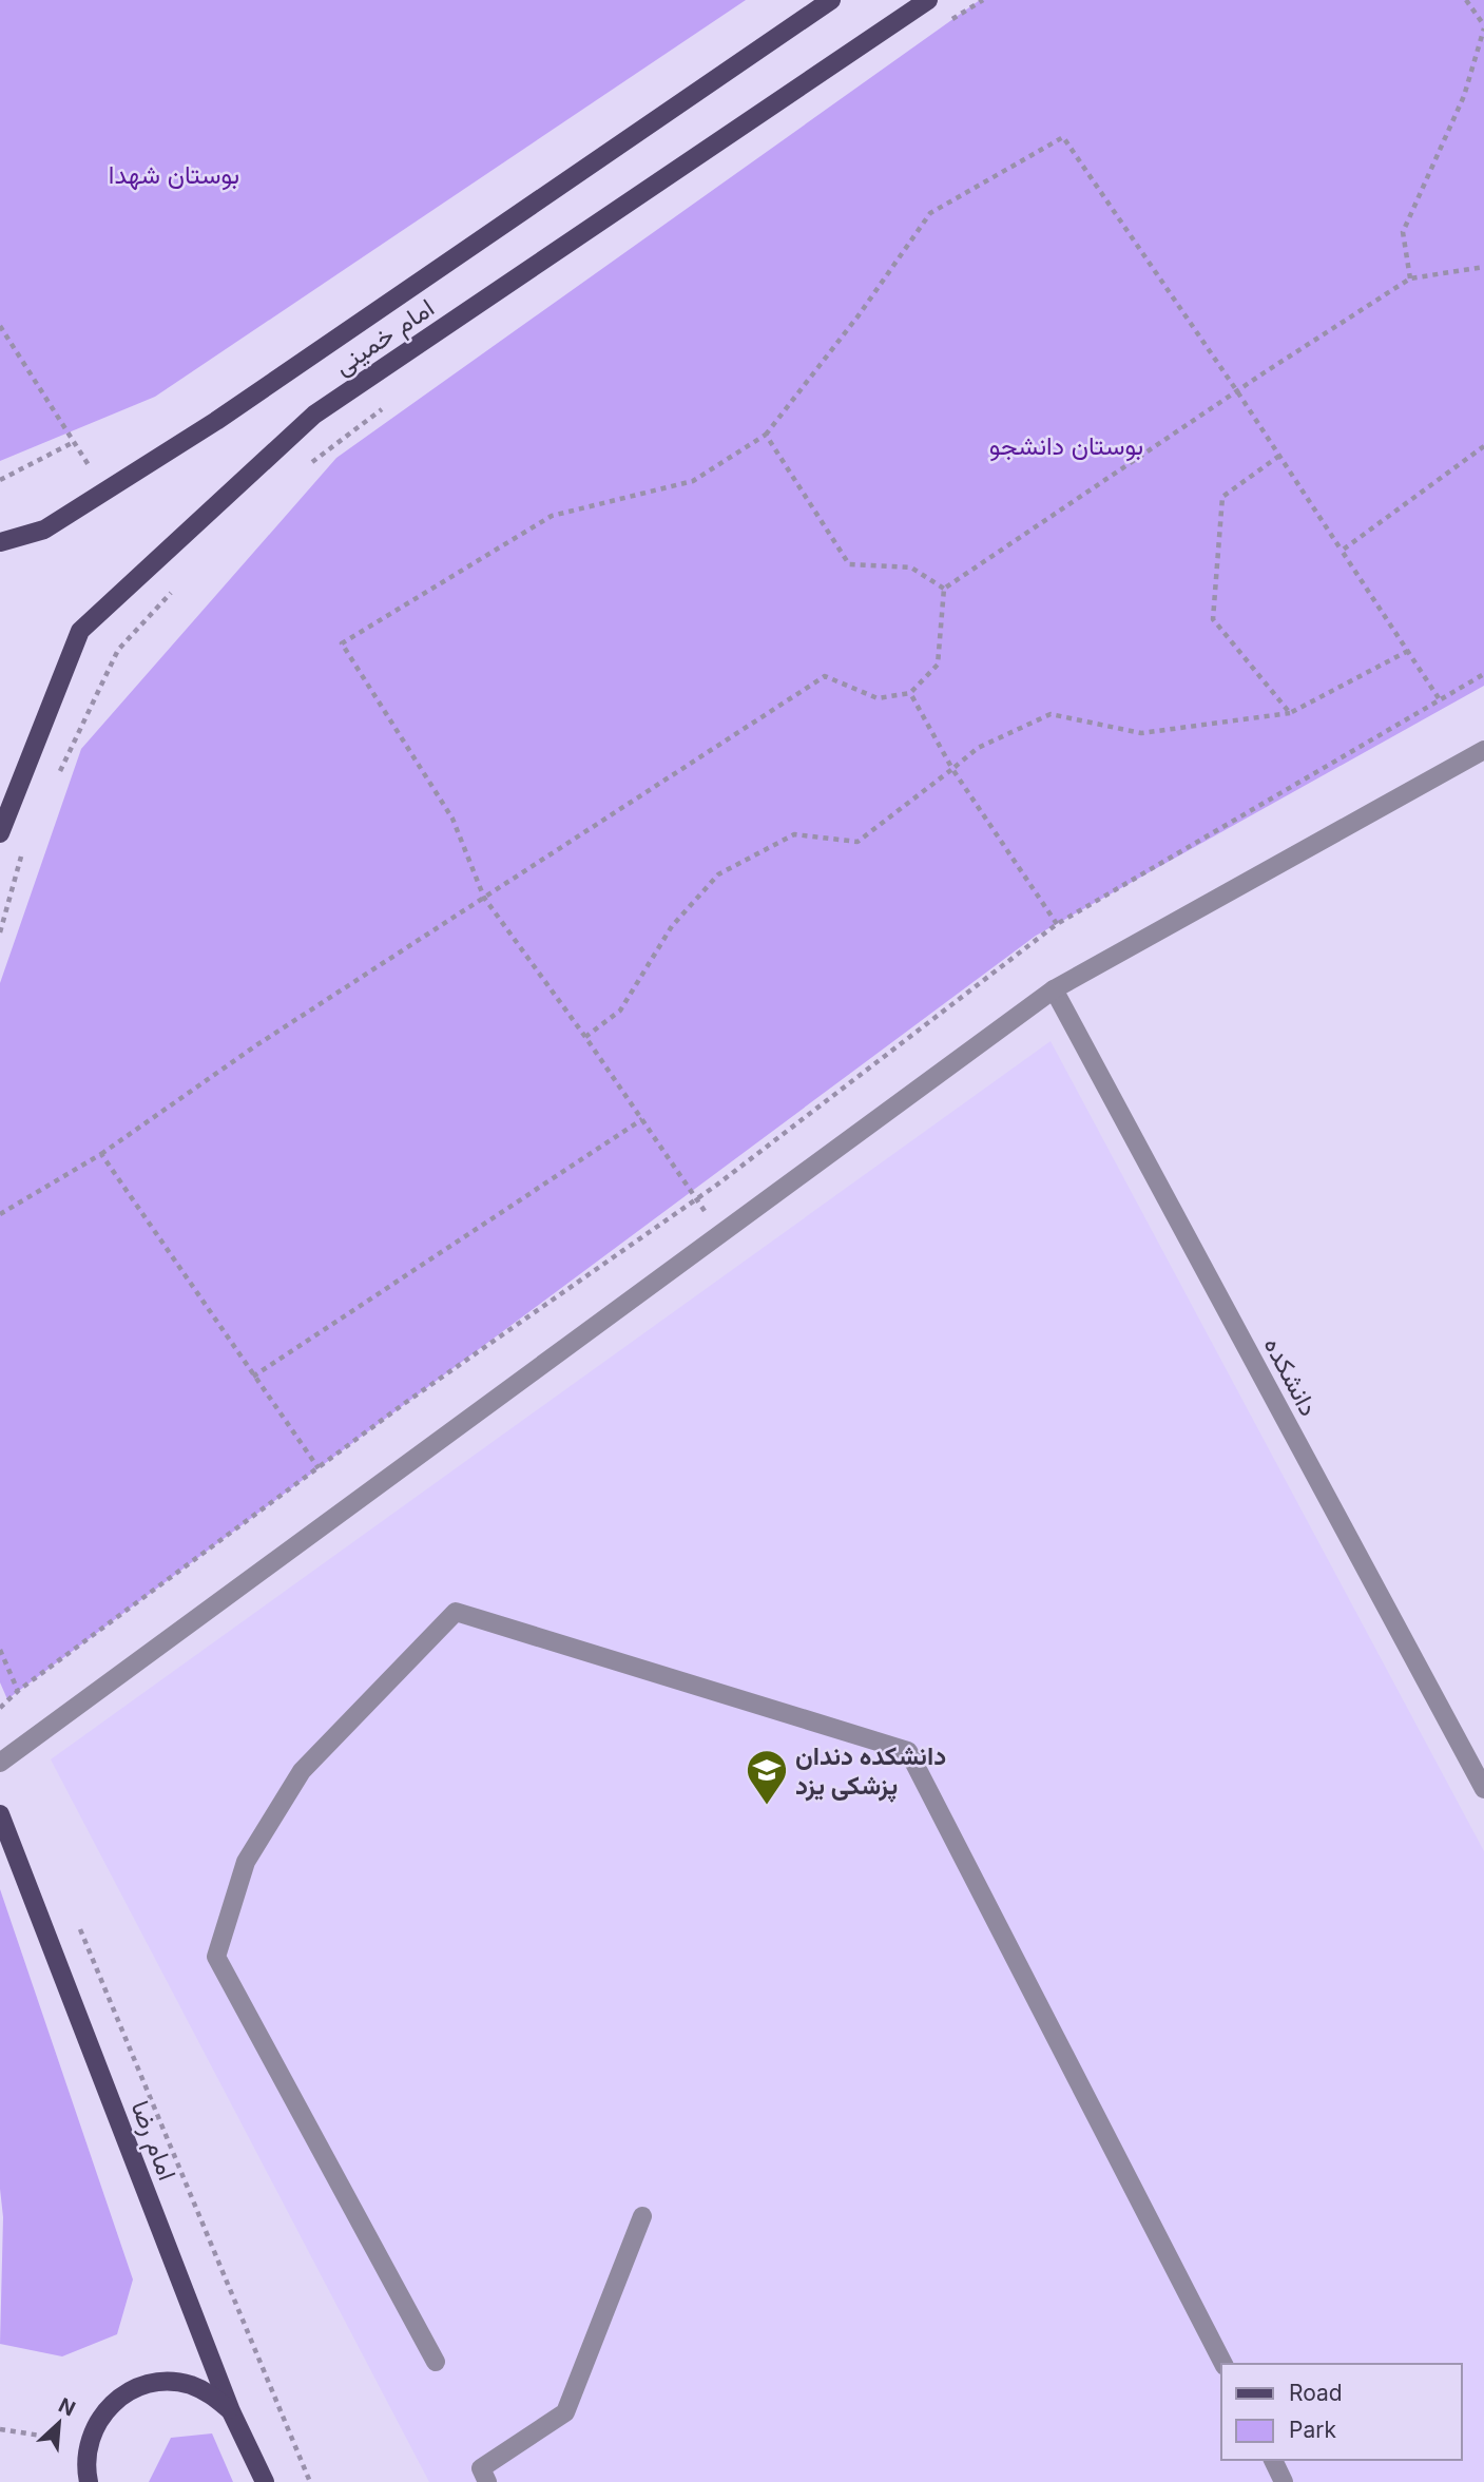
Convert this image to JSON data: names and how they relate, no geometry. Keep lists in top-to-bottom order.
{
  "streets": {
    "main road": ["امام خمینی", "امام رضا"],
    "street": ["دانشکده"]
  },
  "parks": ["بوستان شهدا", "بوستان دانشجو"],
  "places": {
    "school or university": ["دانشکده دندان پزشکی یزد"]
  },
  "legend": ["Road", "Park"],
  "north": "top right"
}
